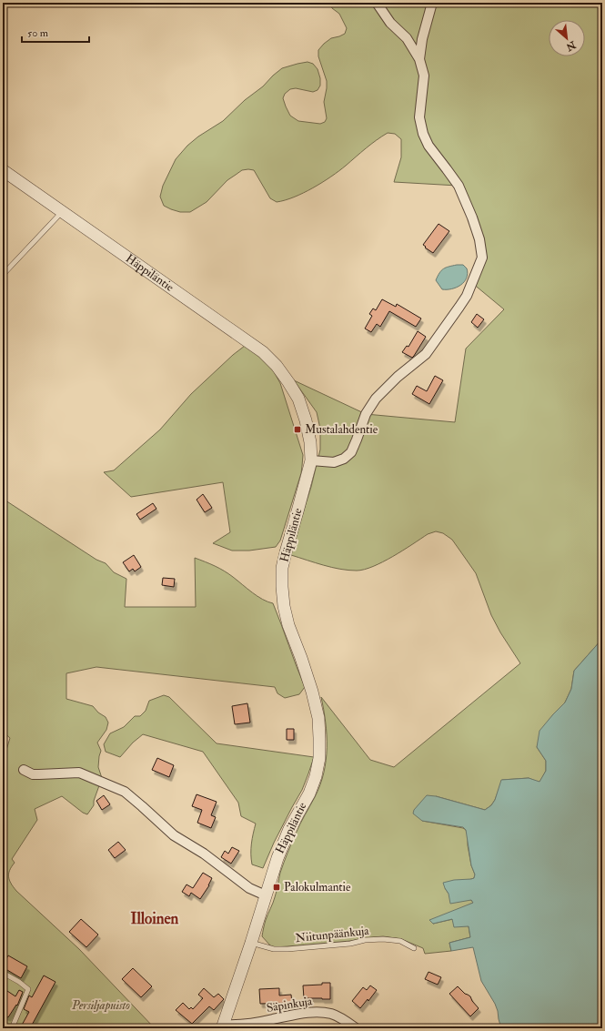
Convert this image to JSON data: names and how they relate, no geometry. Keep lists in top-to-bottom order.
{
  "streets": {
    "street": ["Häppiläntie", "Säpinkuja"],
    "lane": ["Niitunpäänkuja"]
  },
  "crossings": [
    ["Häppiläntie", "Niitunpäänkuja"],
    ["Häppiläntie", "Säpinkuja"]
  ],
  "districts": ["Illoinen"],
  "parks": ["Persiljapuisto"],
  "places": {
    "transit": ["Mustalahdentie", "Palokulmantie"]
  },
  "scale_bar": "50 m",
  "north": "bottom right"
}
